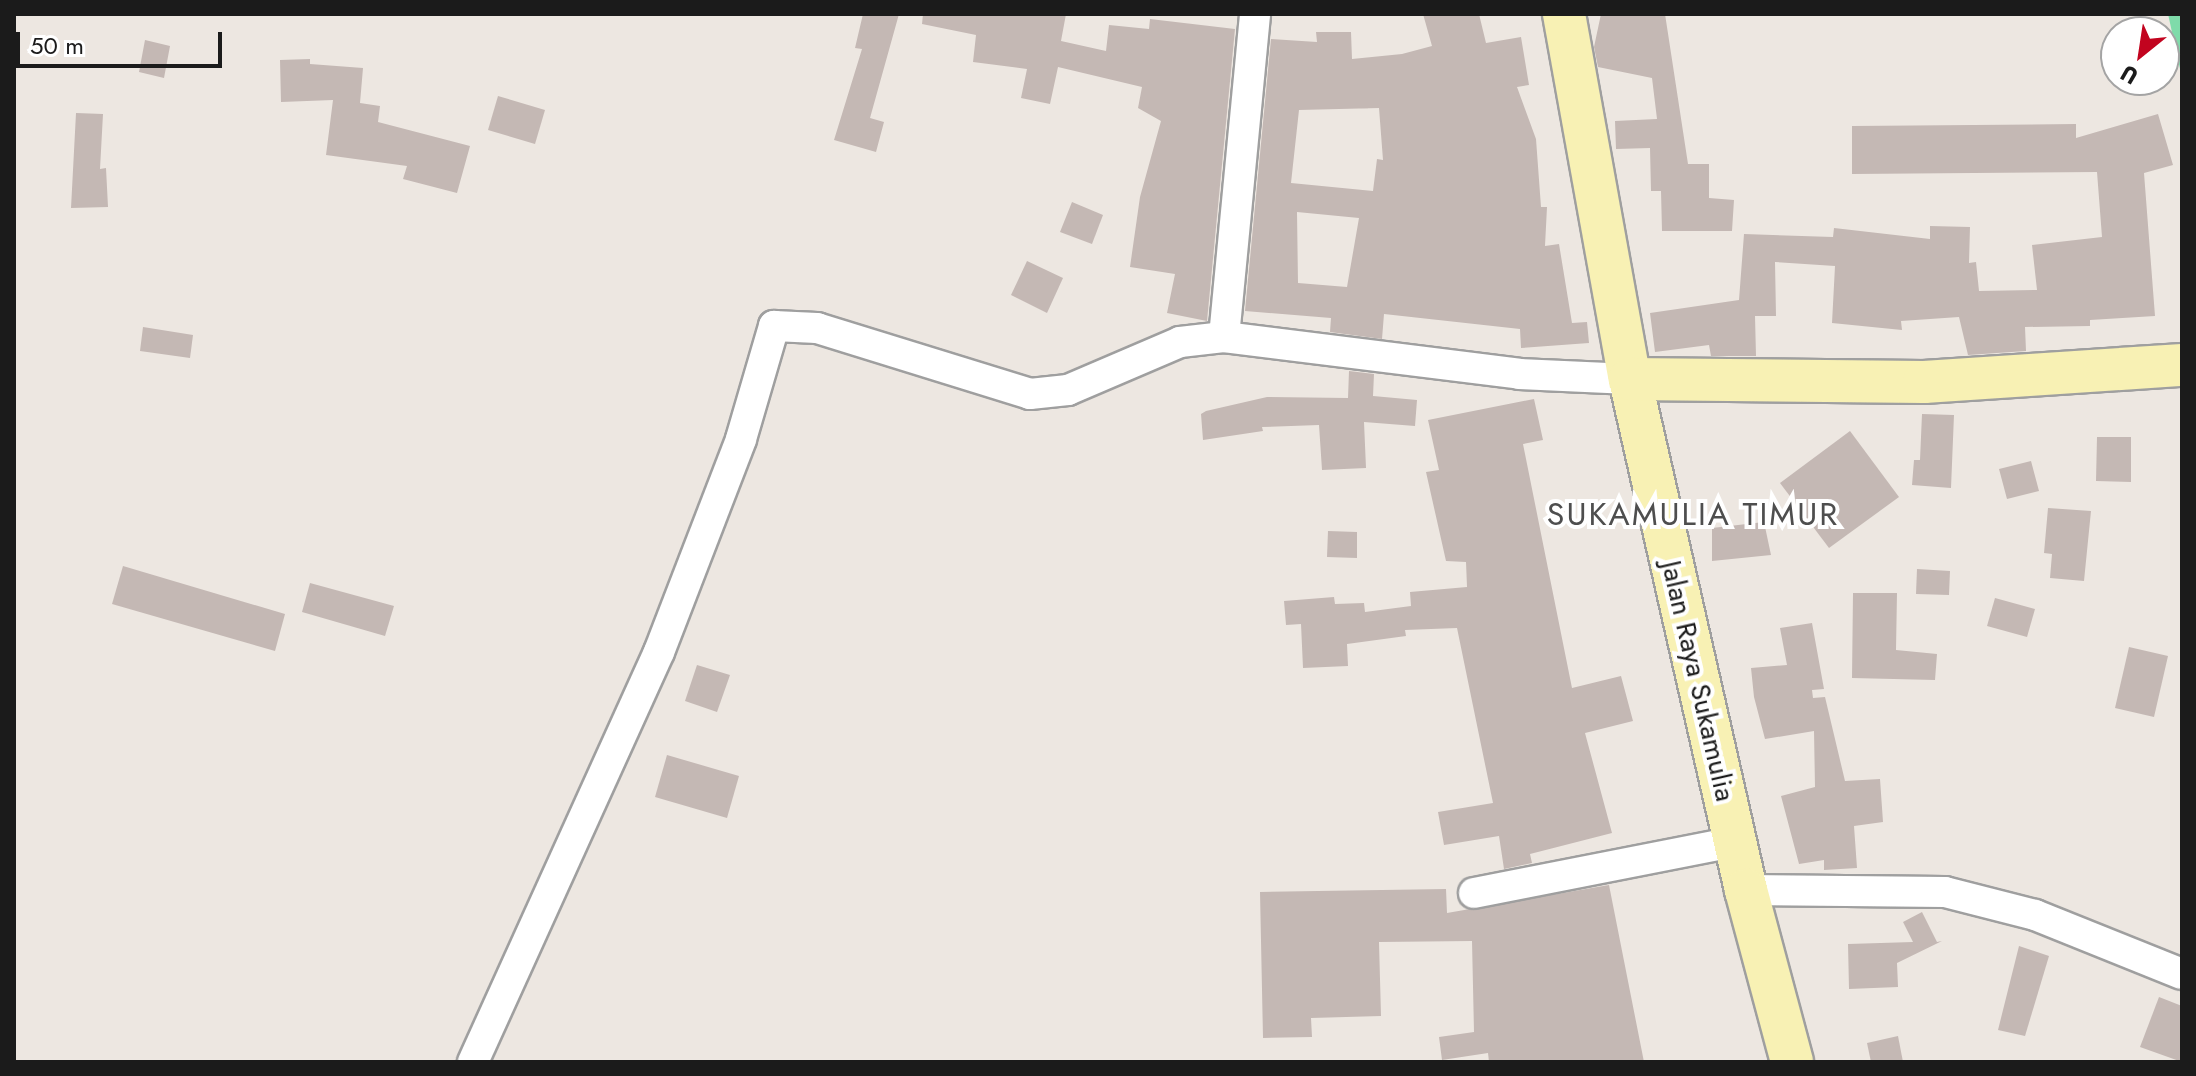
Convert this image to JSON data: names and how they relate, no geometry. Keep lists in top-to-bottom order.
{
  "streets": {
    "main road": ["Jalan Raya Sukamulia"]
  },
  "districts": ["SUKAMULIA TIMUR"],
  "scale_bar": "50 m",
  "north": "bottom left"
}
